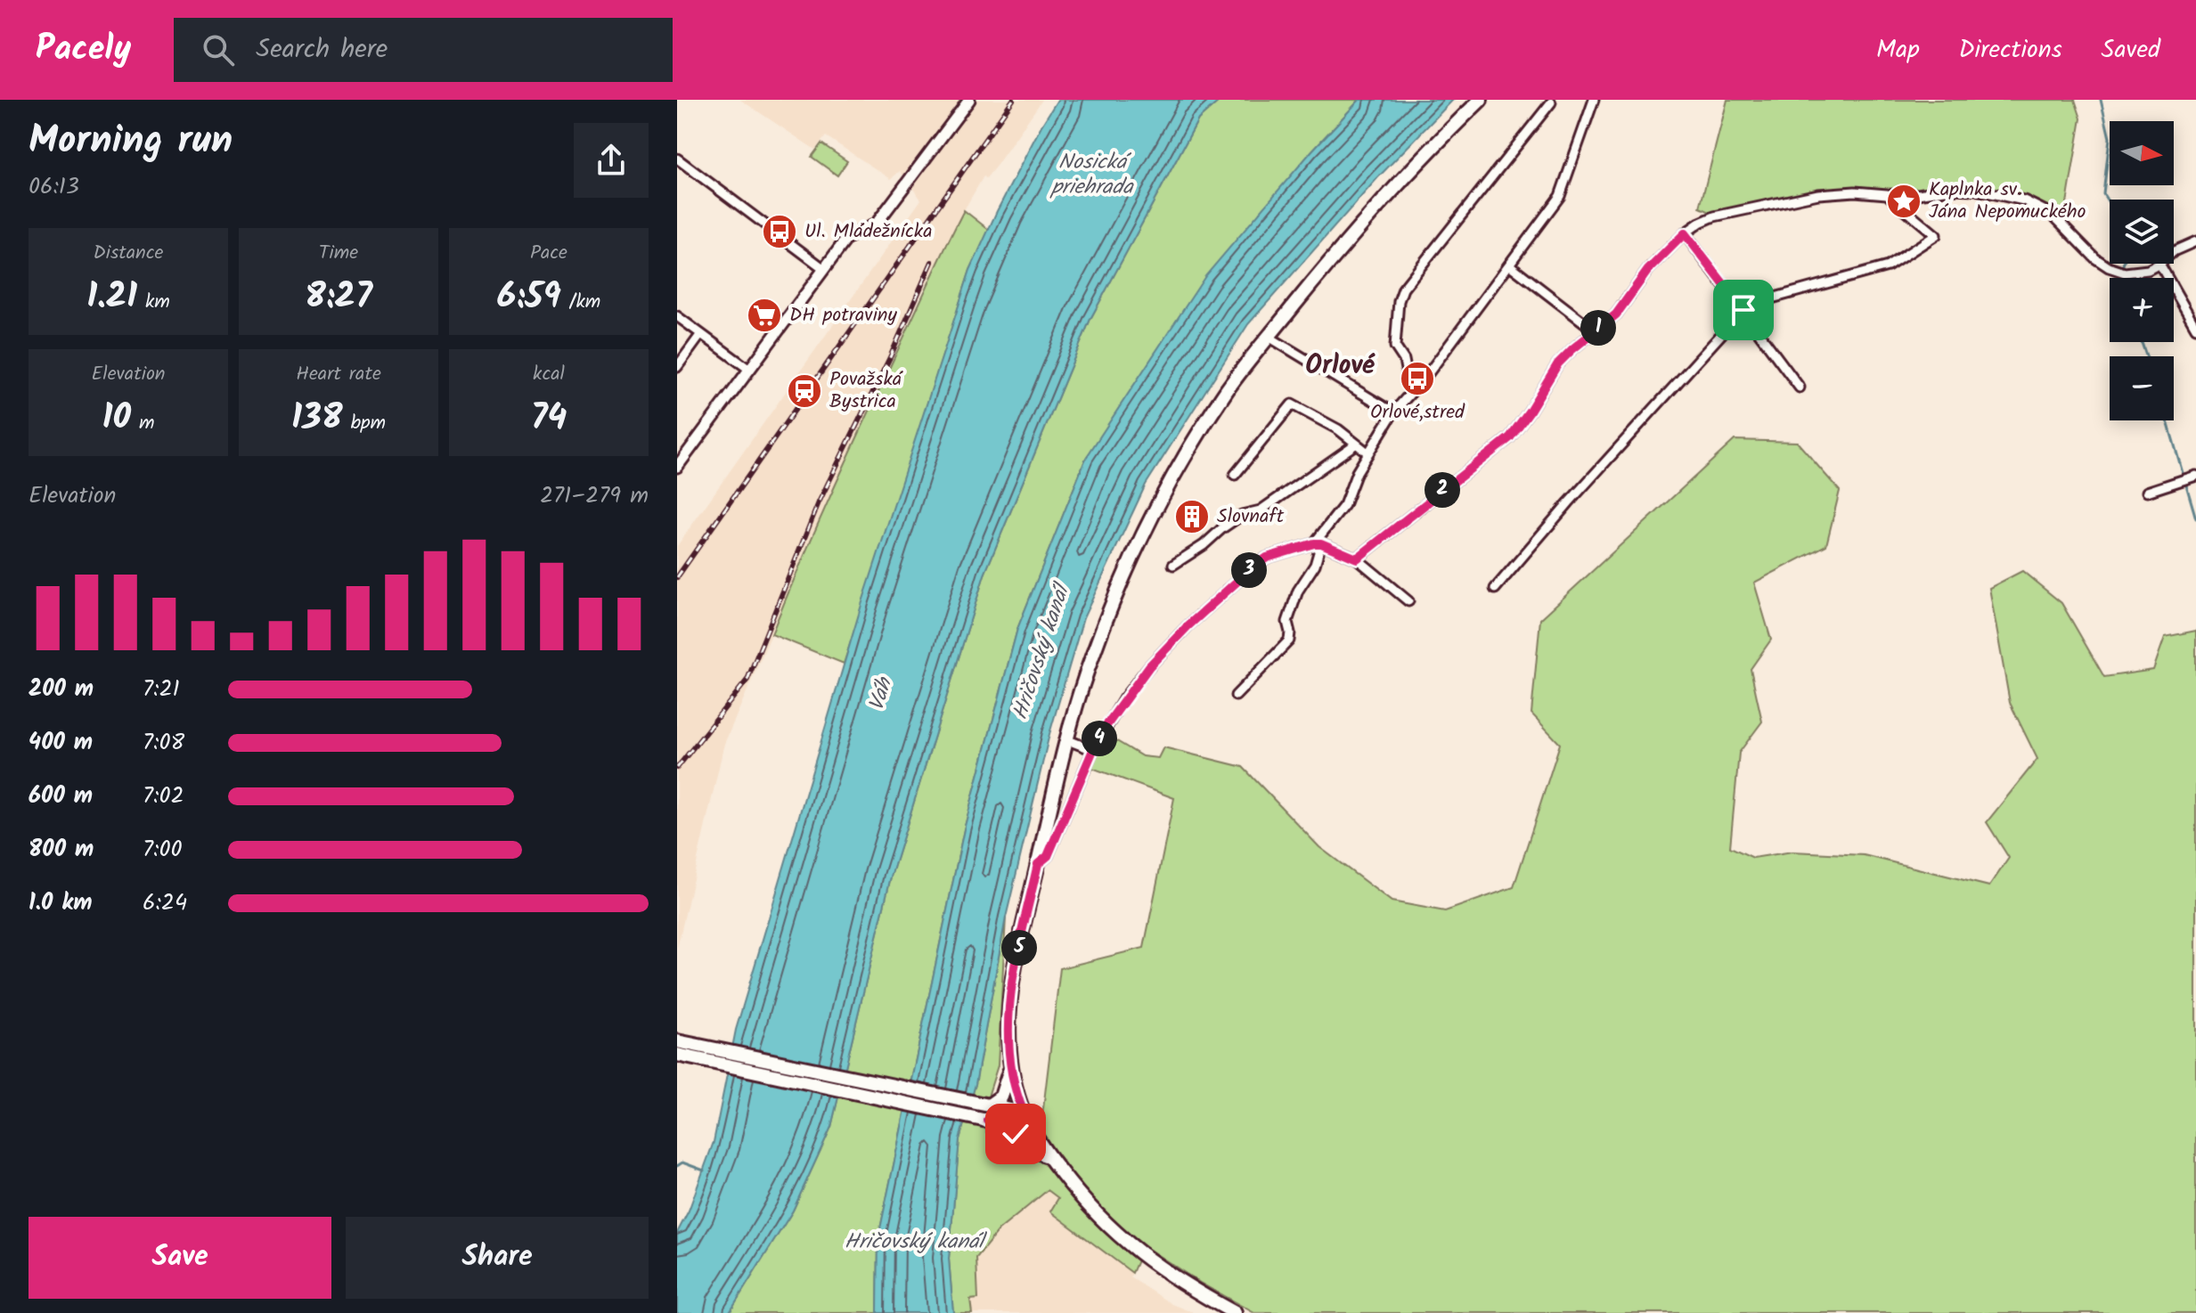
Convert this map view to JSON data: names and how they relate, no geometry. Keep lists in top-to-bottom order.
{
  "districts": ["Orlové"],
  "water": ["Nosická priehrada", "Hričovský kanál", "Váh"],
  "places": {
    "place": ["Kaplnka sv. Jána Nepomuckého"],
    "bus stop": ["Ul. Mládežnícka", "Orlové,stred"],
    "supermarket": ["DH potraviny"],
    "station": ["Považská Bystrica"],
    "building": ["Slovnaft"]
  },
  "north": "right",
  "page": {
    "header": "Pacely",
    "search": "Search here",
    "nav": ["Map", "Directions", "Saved"],
    "heading": ["Morning run", "06:13"],
    "map_buttons": ["+", "−"],
    "stats": [
      ["Distance", "1.21 km"],
      ["Time", "8:27"],
      ["Pace", "6:59 /km"],
      ["Elevation", "10 m"],
      ["Heart rate", "138 bpm"],
      ["kcal", "74"]
    ],
    "pins": [
      "1",
      "2",
      "3",
      "4",
      "5"
    ],
    "chart": ["Elevation", "271–279 m"],
    "list": [
      {
        "name": "200 m",
        "note": "7:21"
      },
      {
        "name": "400 m",
        "note": "7:08"
      },
      {
        "name": "600 m",
        "note": "7:02"
      },
      {
        "name": "800 m",
        "note": "7:00"
      },
      {
        "name": "1.0 km",
        "note": "6:24"
      }
    ],
    "buttons": ["Save", "Share"]
  }
}
